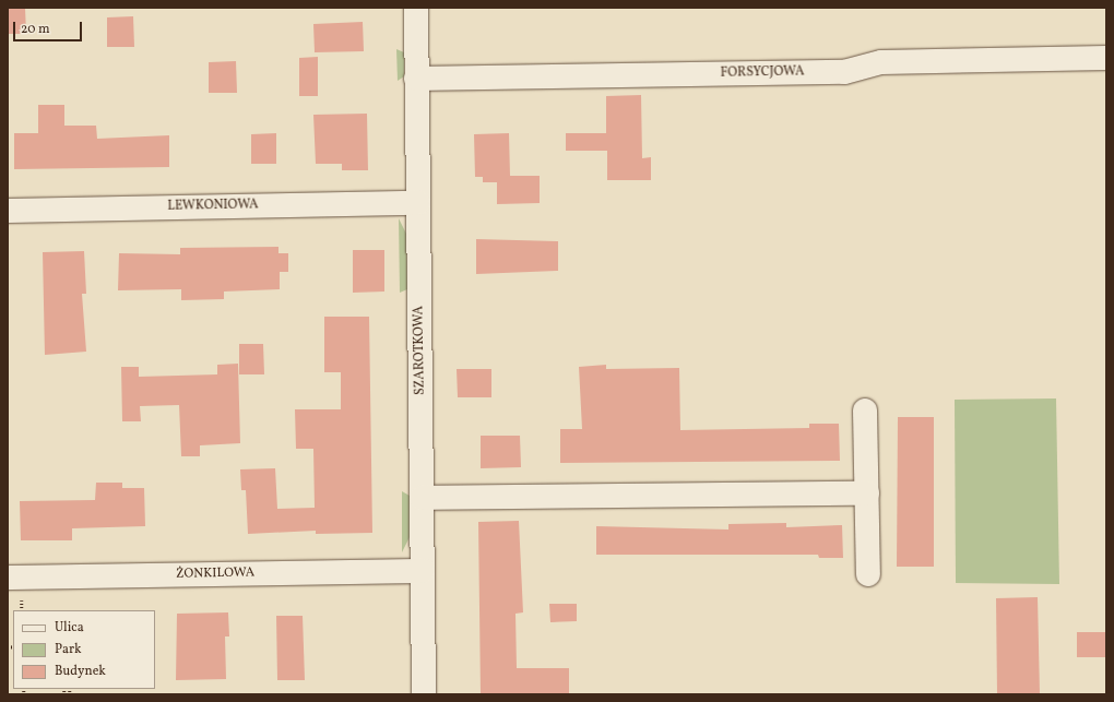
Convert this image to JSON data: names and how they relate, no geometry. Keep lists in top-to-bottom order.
{
  "streets": {
    "street": [
      "FORSYCJOWA",
      "LEWKONIOWA",
      "SZAROTKOWA",
      "ŻONKILOWA"
    ]
  },
  "crossings": [
    ["FORSYCJOWA", "SZAROTKOWA"],
    ["LEWKONIOWA", "SZAROTKOWA"],
    ["SZAROTKOWA", "ŻONKILOWA"]
  ],
  "legend": ["Ulica", "Park", "Budynek"],
  "scale_bar": "20 m"
}
